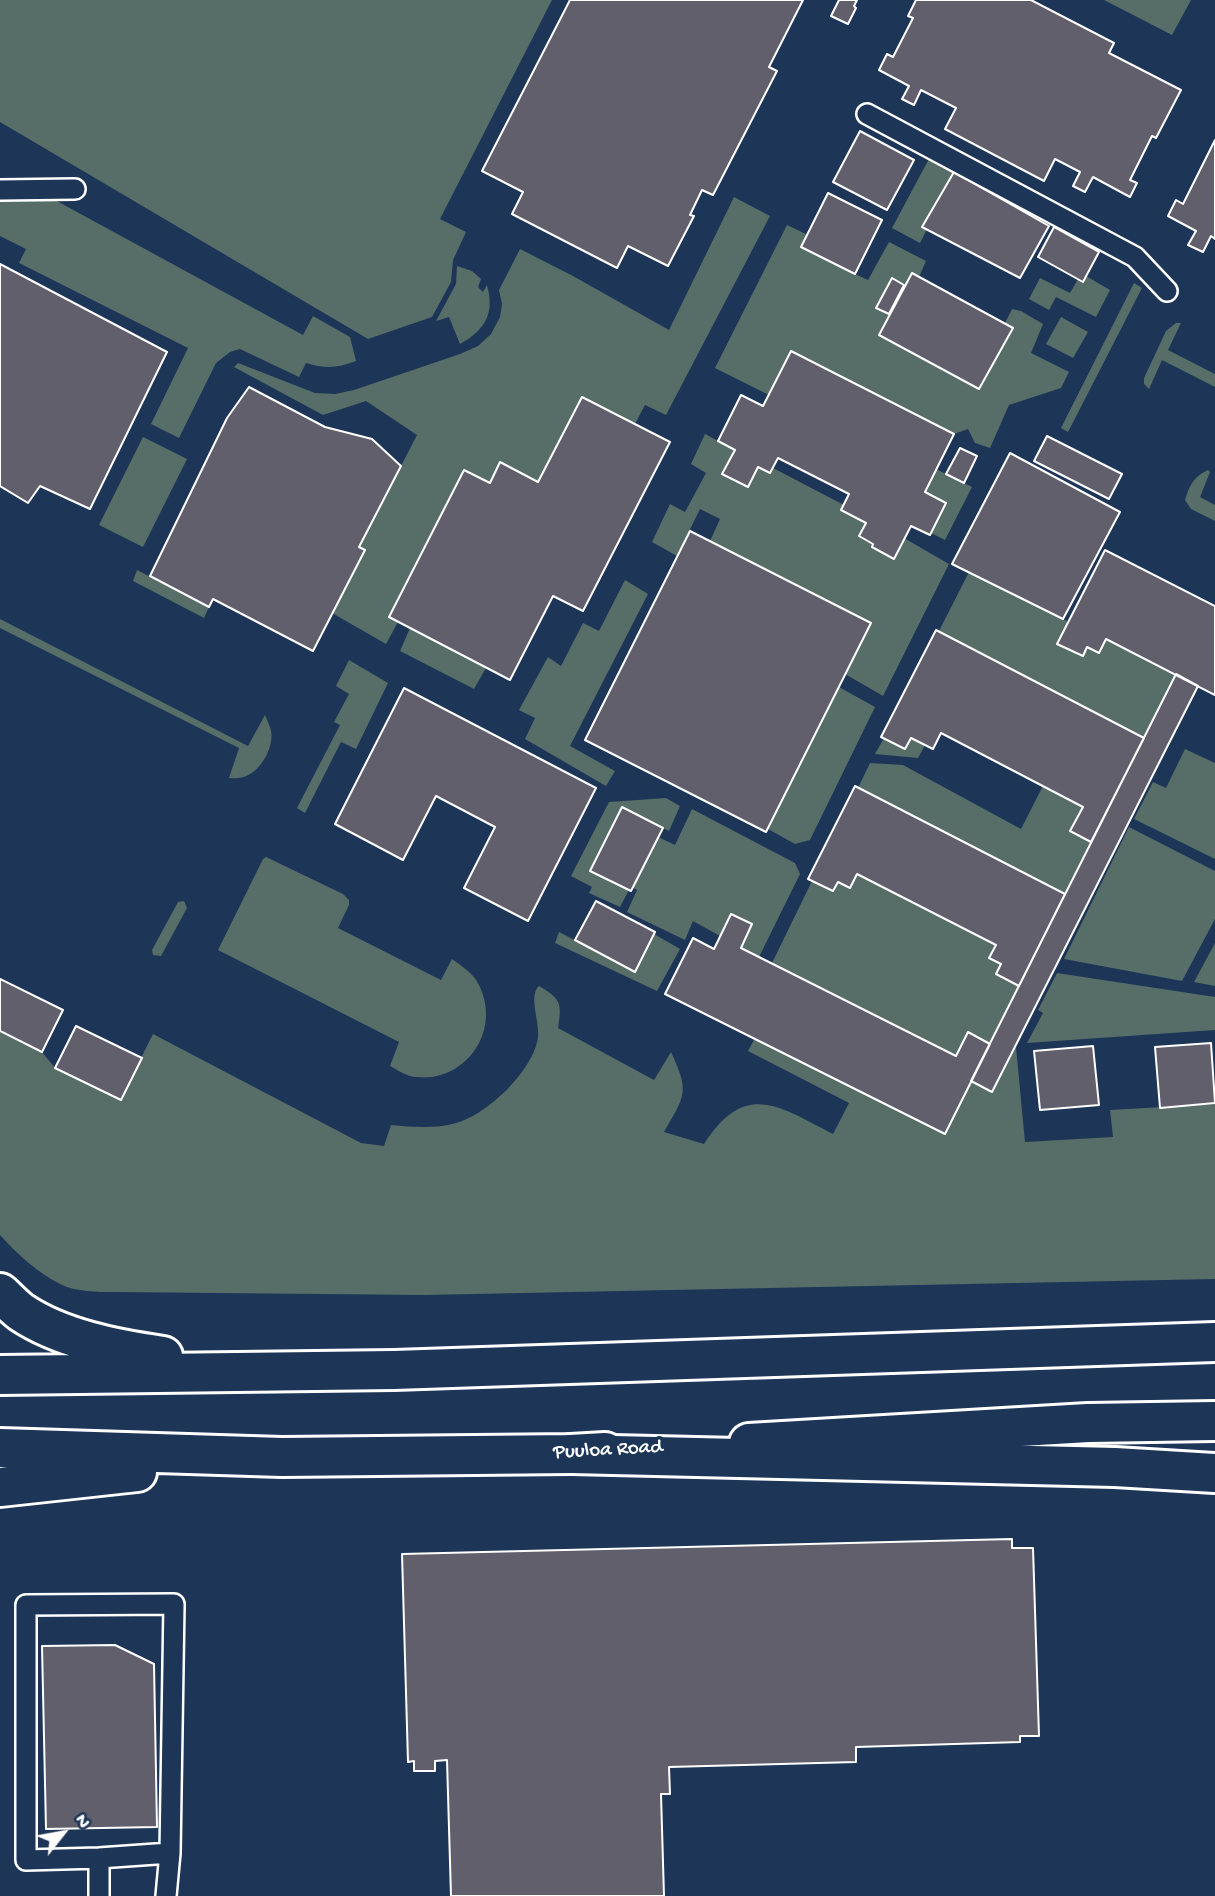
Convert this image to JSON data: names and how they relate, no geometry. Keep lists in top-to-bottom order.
{
  "streets": {
    "main road": ["Puuloa Road"]
  },
  "north": "top right"
}
